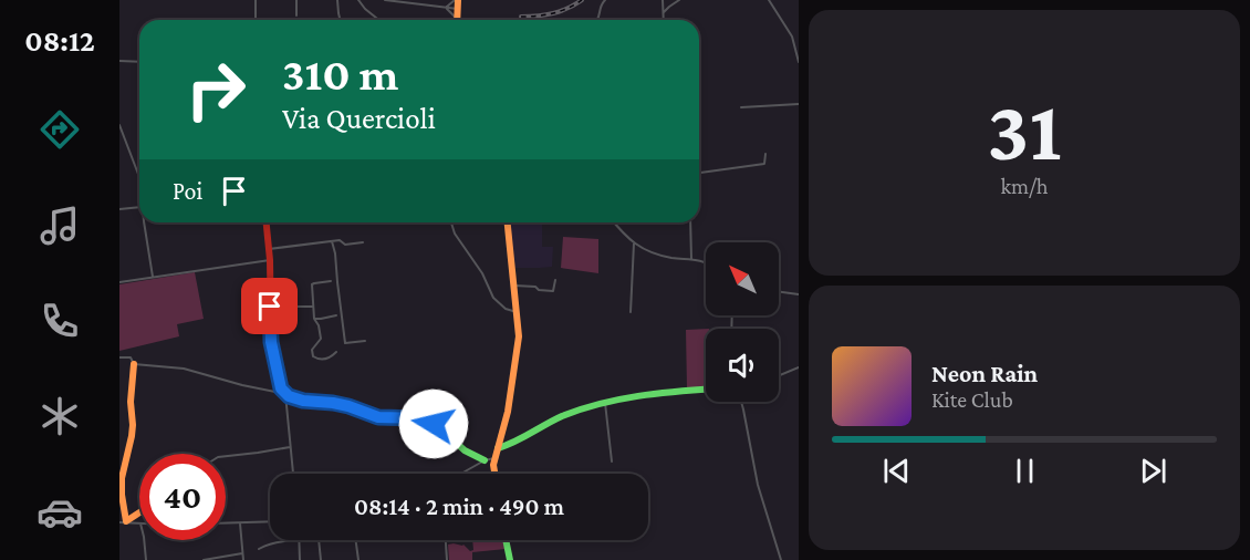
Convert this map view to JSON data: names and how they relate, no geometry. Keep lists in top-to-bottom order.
{
  "north": "top left",
  "page": {
    "tabs": "08:12",
    "tile": ["31", "km/h"],
    "turn": ["310 m", "Via Quercioli"],
    "then": "Poi",
    "song": ["Neon Rain", "Kite Club"],
    "limit": "40",
    "trip": "08:14 · 2 min · 490 m"
  }
}
